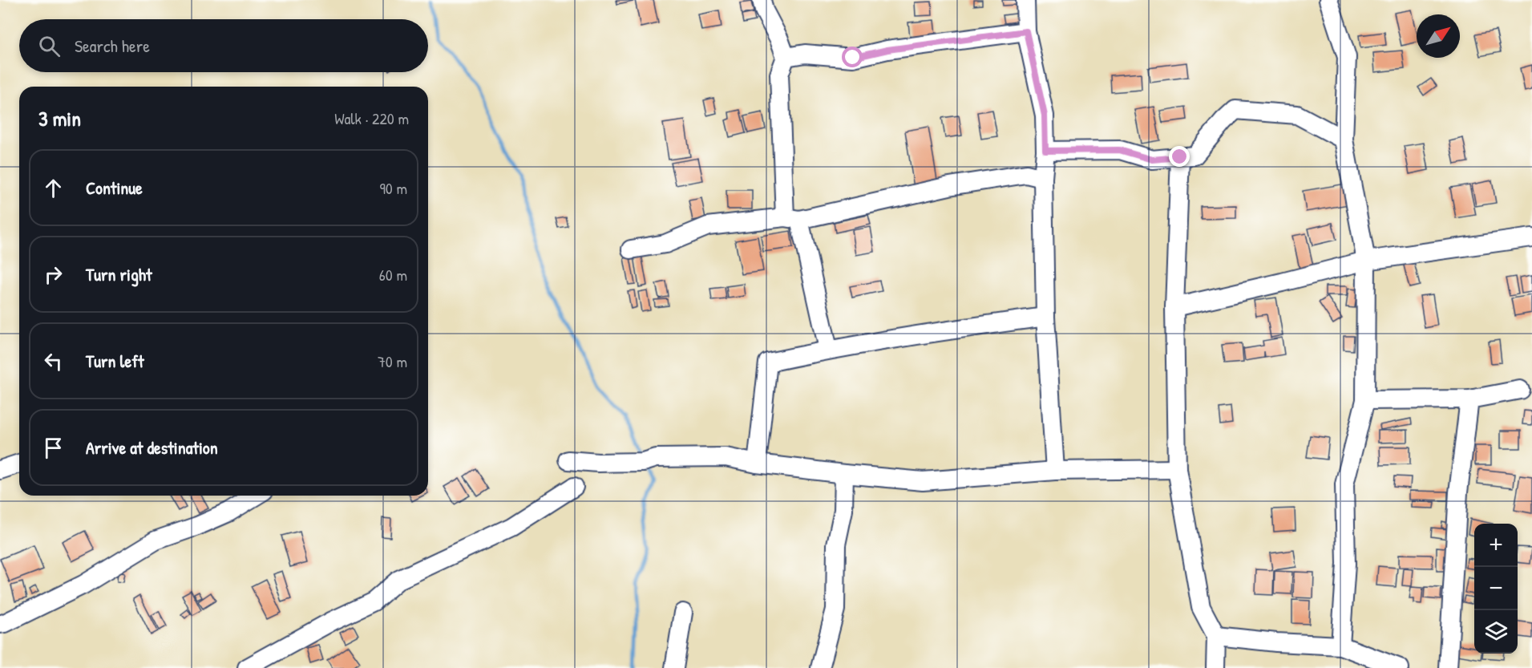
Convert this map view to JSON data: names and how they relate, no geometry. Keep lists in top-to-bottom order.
{
  "north": "top right",
  "page": {
    "search": "Search here",
    "heading": ["3 min", "Walk · 220 m"],
    "list": [
      ["Continue", "90 m"],
      ["Turn right", "60 m"],
      ["Turn left", "70 m"],
      "Arrive at destination"
    ],
    "map_buttons": ["+", "−"]
  }
}
